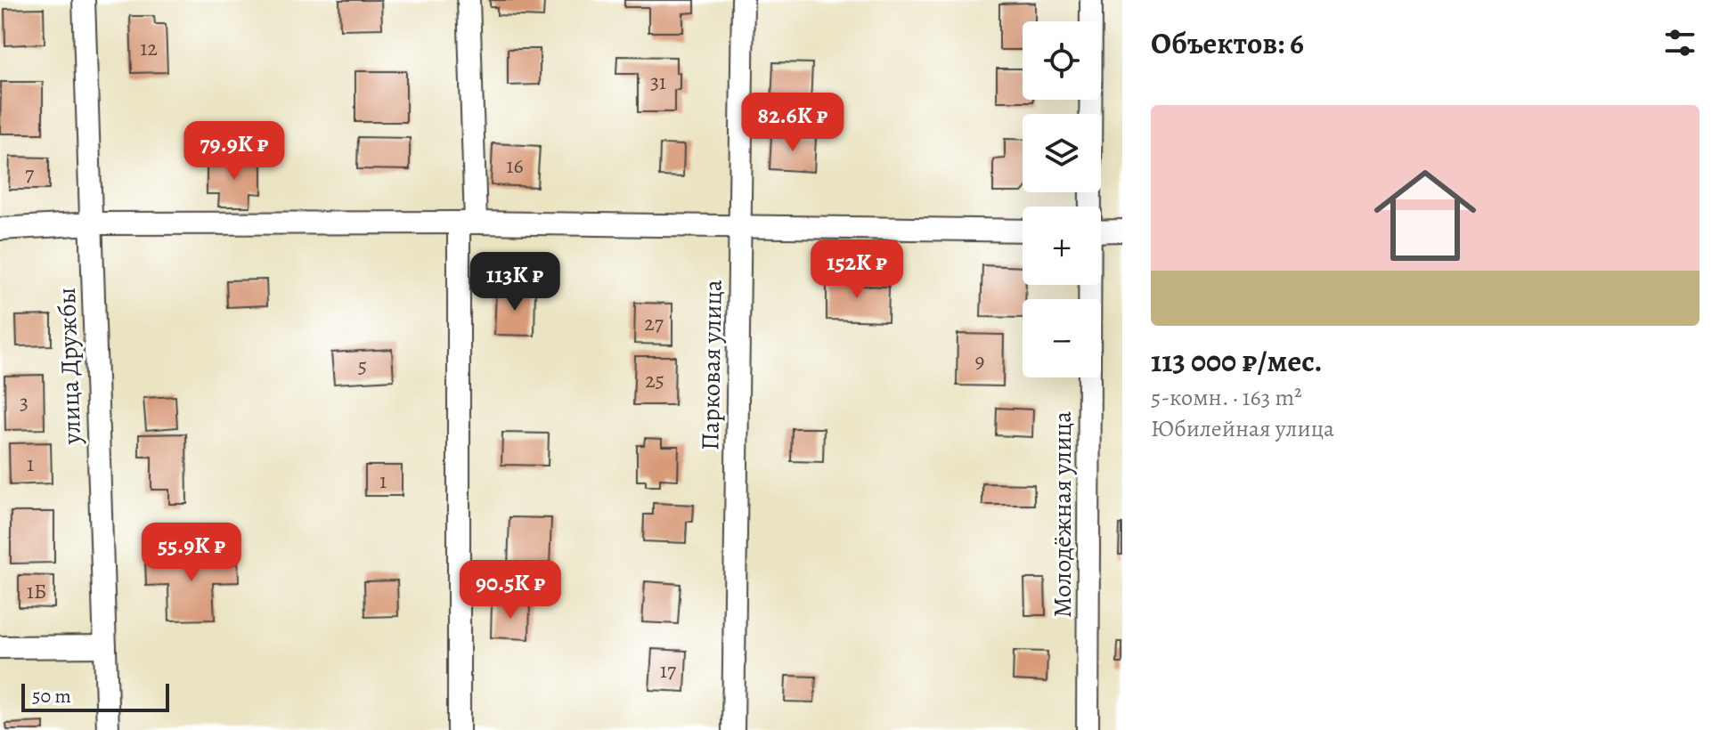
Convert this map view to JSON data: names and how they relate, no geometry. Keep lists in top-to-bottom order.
{
  "streets": {
    "street": ["Парковая улица", "улица Дружбы", "Молодёжная улица"]
  },
  "house_numbers": [
    "12",
    "31",
    "16",
    "7",
    "27",
    "9",
    "5",
    "25",
    "3",
    "1",
    "1",
    "1Б",
    "17"
  ],
  "scale_bar": "50 m",
  "page": {
    "heading": "Объектов: 6",
    "map_buttons": ["+", "−"],
    "list": [
      {
        "name": "113 000 ₽/мес.",
        "note": "5-комн. · 163 m² · Юбилейная улица"
      }
    ],
    "price": [
      "82.6K ₽",
      "79.9K ₽",
      "152K ₽",
      "113K ₽",
      "55.9K ₽",
      "90.5K ₽"
    ],
    "scale": "50 m"
  }
}
